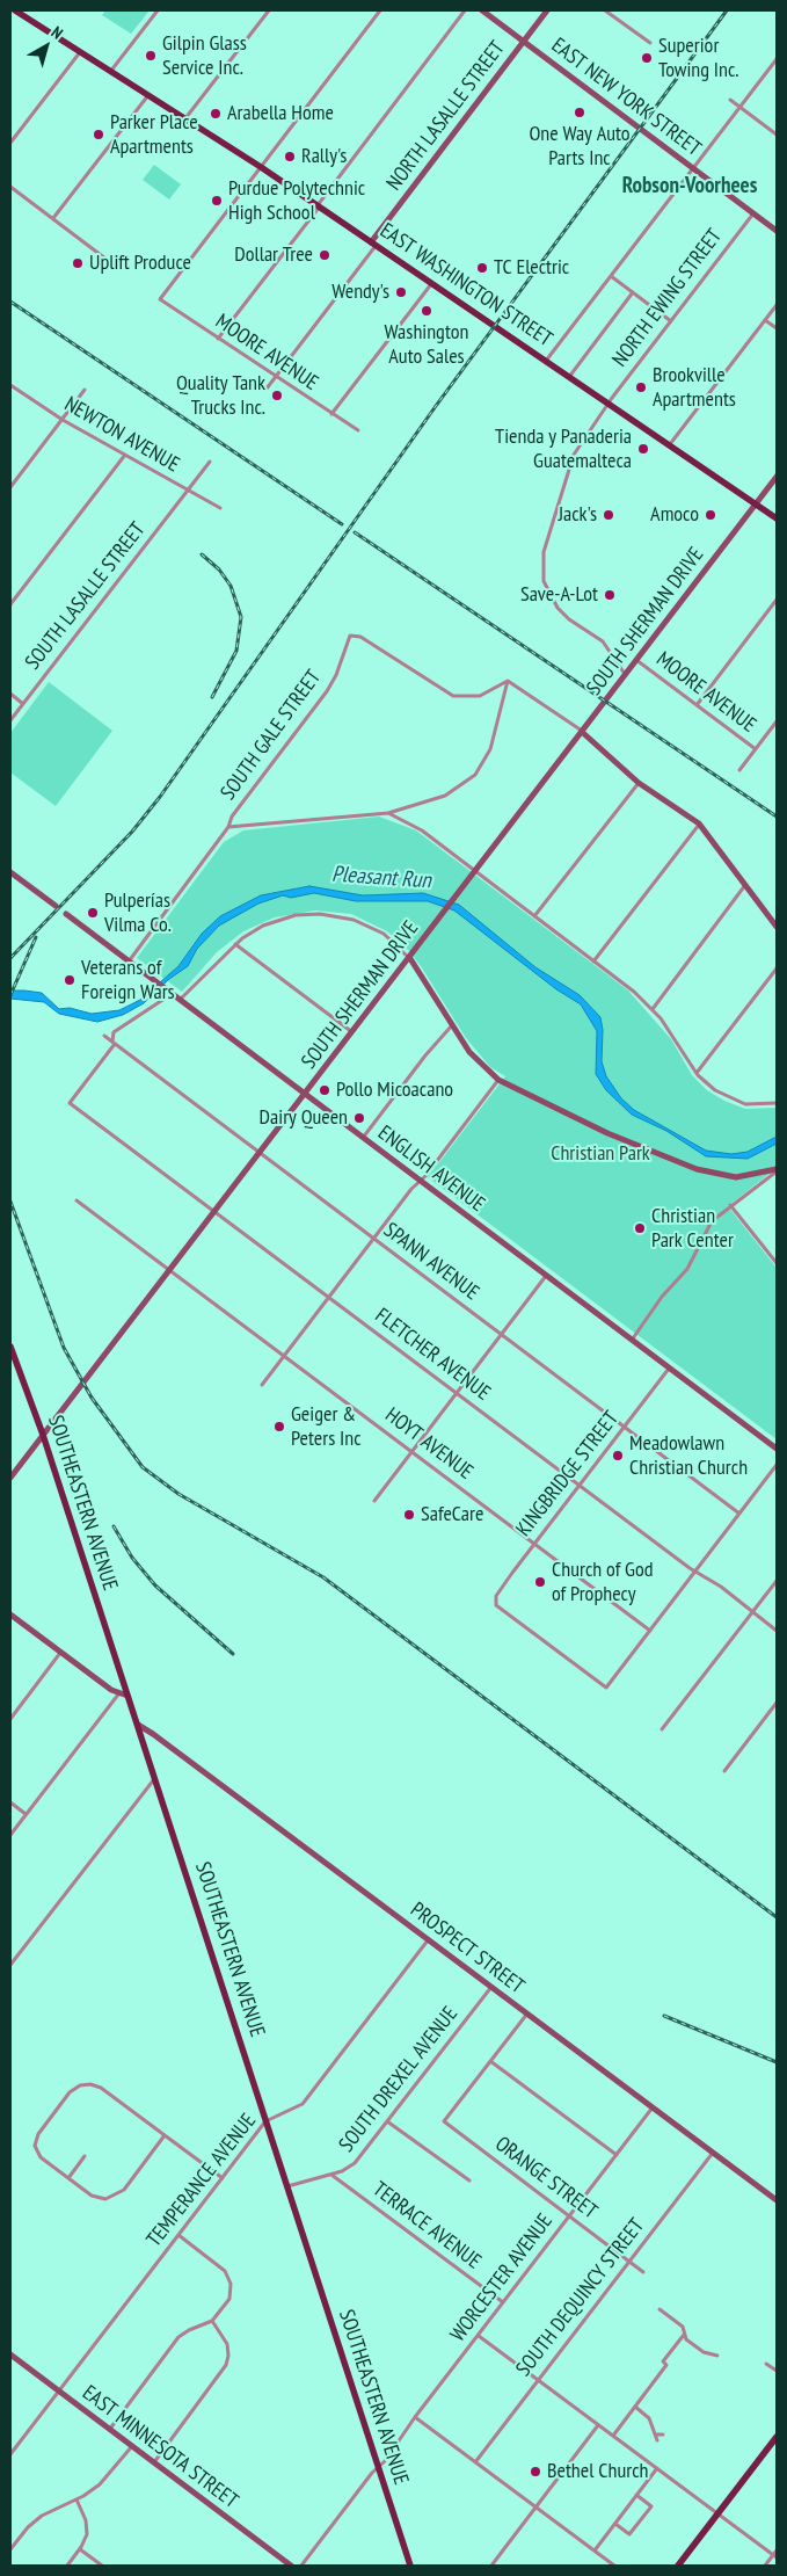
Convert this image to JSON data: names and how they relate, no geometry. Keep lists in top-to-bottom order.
{
  "streets": {
    "main road": [
      "EAST NEW YORK STREET",
      "NORTH LASALLE STREET",
      "EAST WASHINGTON STREET",
      "SOUTH SHERMAN DRIVE",
      "ENGLISH AVENUE",
      "SOUTHEASTERN AVENUE",
      "PROSPECT STREET",
      "EAST MINNESOTA STREET"
    ],
    "street": [
      "NORTH EWING STREET",
      "MOORE AVENUE",
      "NEWTON AVENUE",
      "SOUTH LASALLE STREET",
      "SOUTH GALE STREET",
      "SPANN AVENUE",
      "FLETCHER AVENUE",
      "HOYT AVENUE",
      "KINGBRIDGE STREET",
      "SOUTH DREXEL AVENUE",
      "ORANGE STREET",
      "TEMPERANCE AVENUE",
      "TERRACE AVENUE",
      "WORCESTER AVENUE",
      "SOUTH DEQUINCY STREET"
    ]
  },
  "crossings": [
    ["EAST NEW YORK STREET", "NORTH LASALLE STREET"],
    ["EAST NEW YORK STREET", "NORTH EWING STREET"],
    ["NORTH LASALLE STREET", "EAST WASHINGTON STREET"],
    ["EAST WASHINGTON STREET", "NORTH EWING STREET"],
    ["EAST WASHINGTON STREET", "MOORE AVENUE"],
    ["EAST WASHINGTON STREET", "SOUTH SHERMAN DRIVE"],
    ["NORTH EWING STREET", "SOUTH SHERMAN DRIVE"],
    ["MOORE AVENUE", "SOUTH SHERMAN DRIVE"],
    ["NEWTON AVENUE", "SOUTH LASALLE STREET"],
    ["SOUTH SHERMAN DRIVE", "ENGLISH AVENUE"],
    ["SOUTH SHERMAN DRIVE", "SPANN AVENUE"],
    ["SOUTH SHERMAN DRIVE", "FLETCHER AVENUE"],
    ["SOUTH SHERMAN DRIVE", "HOYT AVENUE"],
    ["SOUTH SHERMAN DRIVE", "SOUTHEASTERN AVENUE"],
    ["SOUTH GALE STREET", "ENGLISH AVENUE"],
    ["ENGLISH AVENUE", "KINGBRIDGE STREET"],
    ["SPANN AVENUE", "FLETCHER AVENUE"],
    ["SPANN AVENUE", "KINGBRIDGE STREET"],
    ["FLETCHER AVENUE", "KINGBRIDGE STREET"],
    ["HOYT AVENUE", "KINGBRIDGE STREET"],
    ["SOUTHEASTERN AVENUE", "PROSPECT STREET"],
    ["SOUTHEASTERN AVENUE", "SOUTH DREXEL AVENUE"],
    ["SOUTHEASTERN AVENUE", "TEMPERANCE AVENUE"],
    ["SOUTHEASTERN AVENUE", "WORCESTER AVENUE"],
    ["PROSPECT STREET", "SOUTH DREXEL AVENUE"],
    ["PROSPECT STREET", "TEMPERANCE AVENUE"],
    ["PROSPECT STREET", "WORCESTER AVENUE"],
    ["PROSPECT STREET", "SOUTH DEQUINCY STREET"],
    ["SOUTH DREXEL AVENUE", "TERRACE AVENUE"],
    ["ORANGE STREET", "WORCESTER AVENUE"],
    ["ORANGE STREET", "SOUTH DEQUINCY STREET"],
    ["TEMPERANCE AVENUE", "EAST MINNESOTA STREET"],
    ["TERRACE AVENUE", "WORCESTER AVENUE"]
  ],
  "districts": ["Robson-Voorhees"],
  "water": ["Pleasant Run"],
  "parks": ["Christian Park"],
  "places": [
    "Gilpin Glass Service Inc.",
    "Superior Towing Inc.",
    "One Way Auto Parts Inc",
    "Arabella Home",
    "Parker Place Apartments",
    "Rally's",
    "Purdue Polytechnic High School",
    "Dollar Tree",
    "Uplift Produce",
    "TC Electric",
    "Wendy's",
    "Washington Auto Sales",
    "Brookville Apartments",
    "Quality Tank Trucks Inc.",
    "Tienda y Panaderia Guatemalteca",
    "Jack's",
    "Amoco",
    "Save-A-Lot",
    "Pulperías Vilma Co.",
    "Veterans of Foreign Wars",
    "Pollo Micoacano",
    "Dairy Queen",
    "Christian Park Center",
    "Geiger & Peters Inc",
    "Meadowlawn Christian Church",
    "SafeCare",
    "Church of God of Prophecy",
    "Bethel Church"
  ],
  "north": "top right"
}
